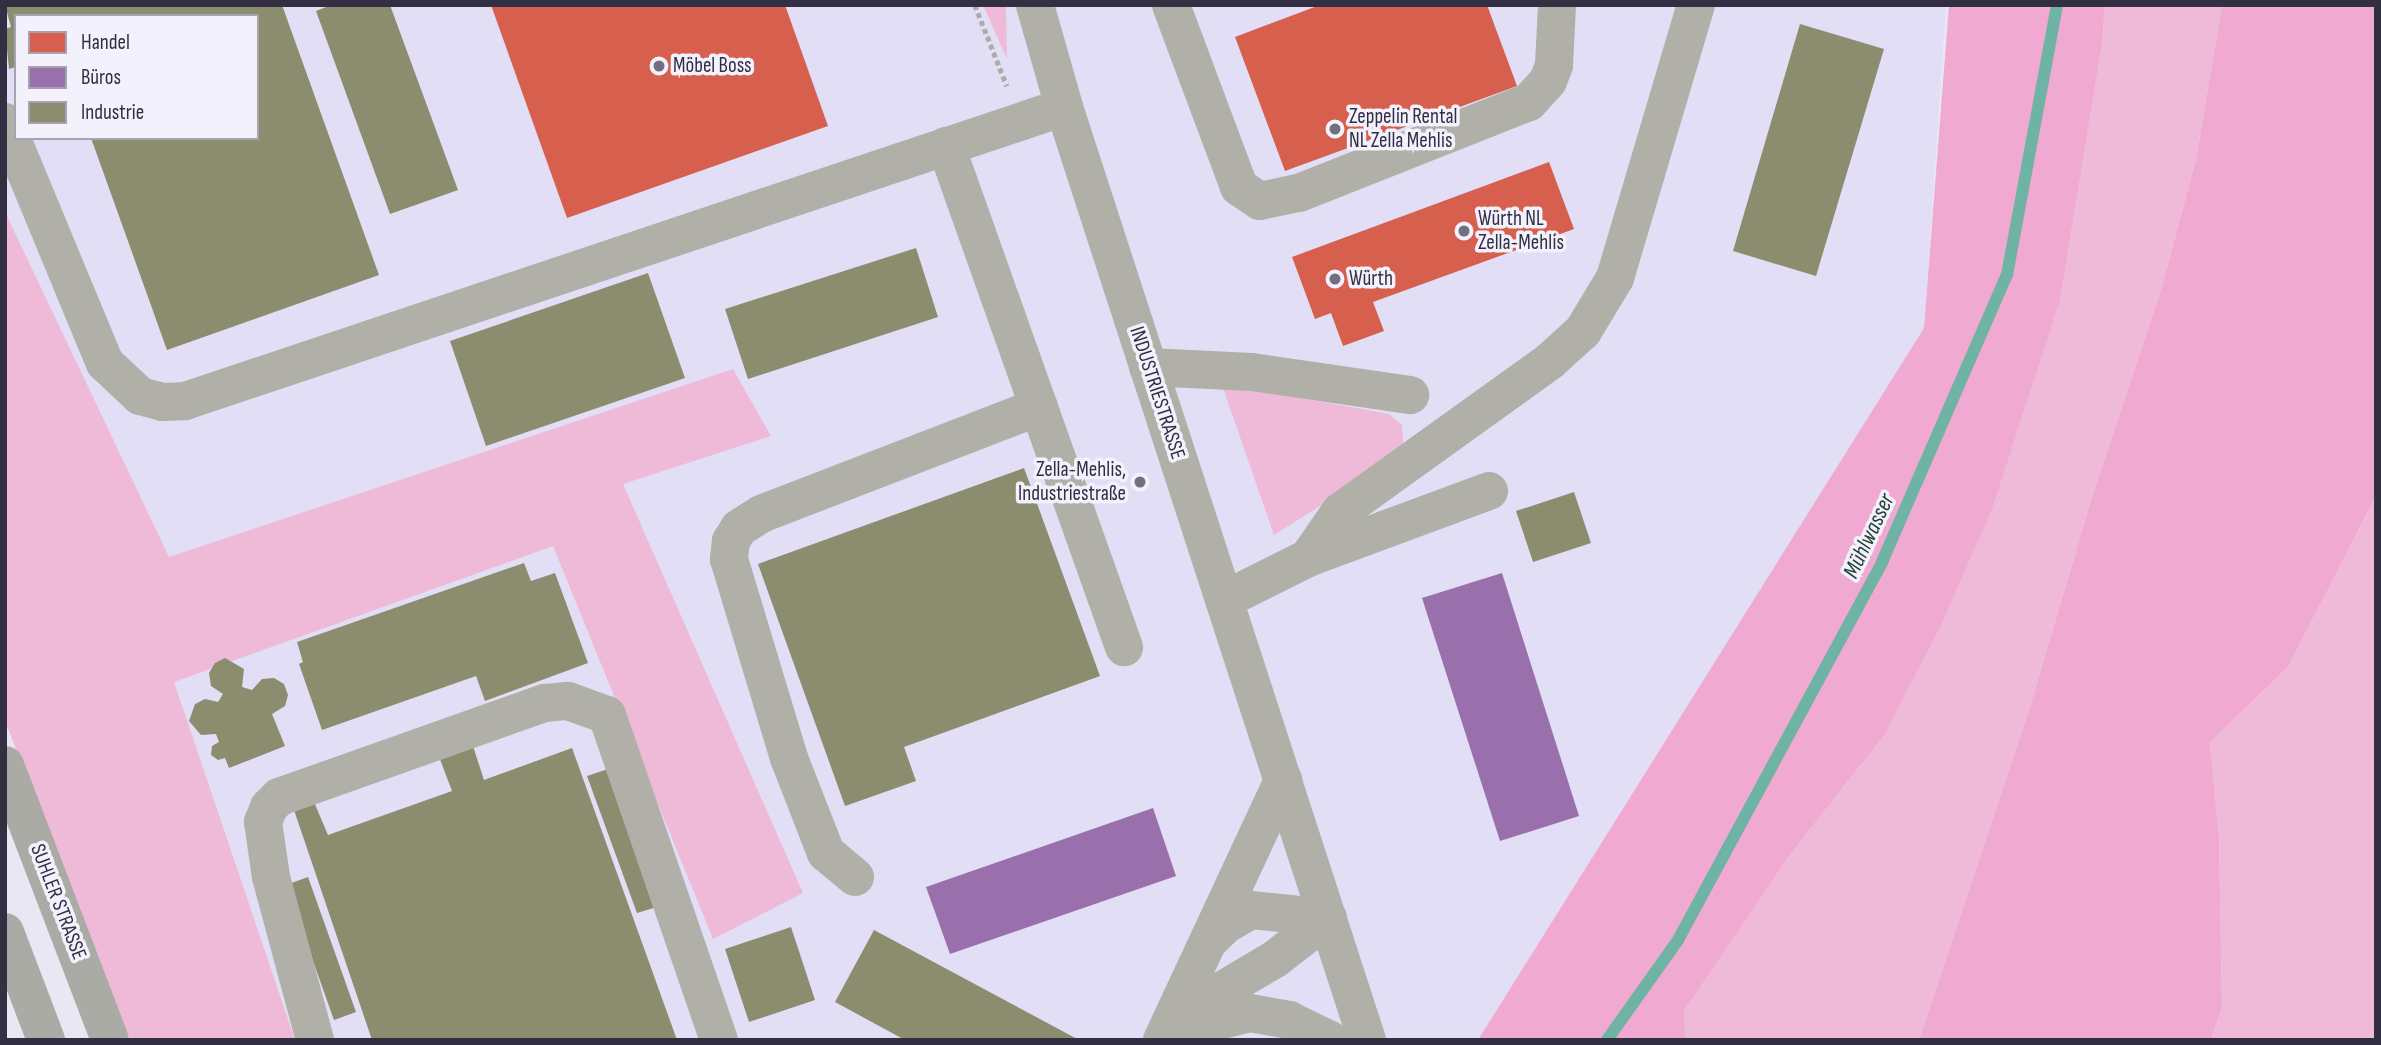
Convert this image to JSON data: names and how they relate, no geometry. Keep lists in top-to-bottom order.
{
  "streets": {
    "main road": ["SUHLER STRASSE"],
    "street": ["INDUSTRIESTRASSE"]
  },
  "water": ["Mühlwasser"],
  "places": [
    "Möbel Boss",
    "Zeppelin Rental NL Zella Mehlis",
    "Würth NL Zella-Mehlis",
    "Würth",
    "Zella-Mehlis, Industriestraße"
  ],
  "legend": ["Handel", "Büros", "Industrie"]
}
